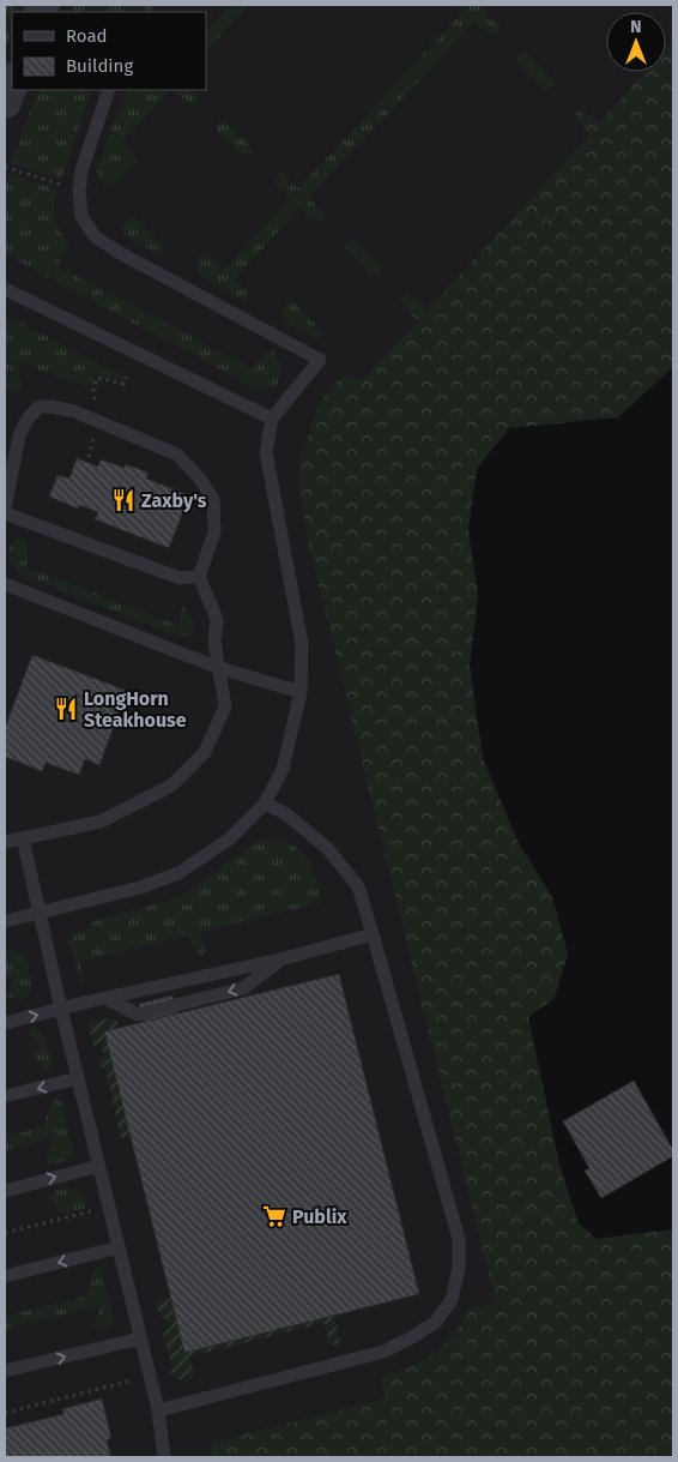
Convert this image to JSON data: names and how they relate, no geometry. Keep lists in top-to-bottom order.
{
  "places": {
    "restaurant": ["Zaxby's", "LongHorn Steakhouse"],
    "supermarket": ["Publix"]
  },
  "legend": ["Road", "Building"],
  "north": "top"
}
